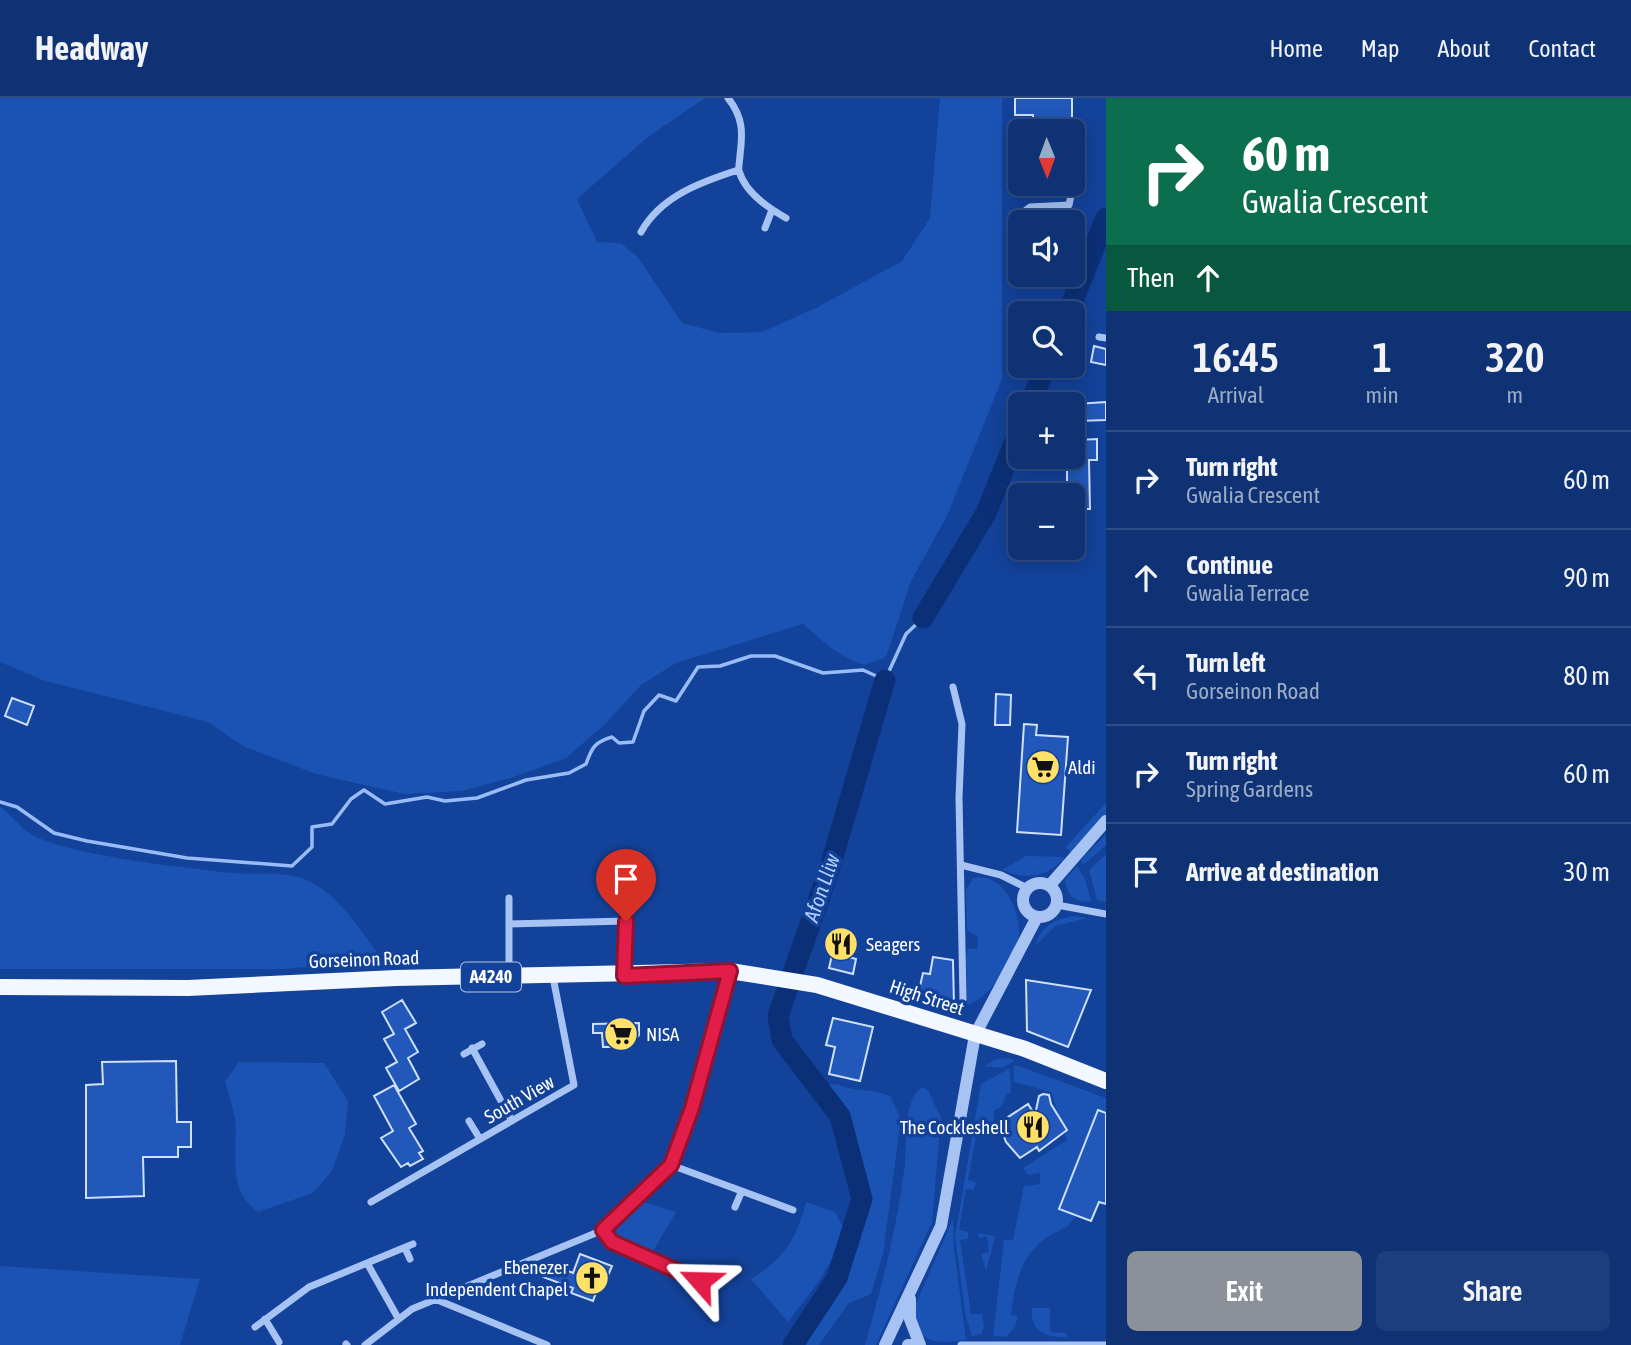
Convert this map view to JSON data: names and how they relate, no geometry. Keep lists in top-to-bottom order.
{
  "streets": {
    "main road": ["Gorseinon Road", "A4240", "High Street"],
    "street": ["South View"]
  },
  "crossings": [
    ["Gorseinon Road", "High Street"],
    ["Gorseinon Road", "South View"]
  ],
  "water": ["Afon Lliw"],
  "places": {
    "supermarket": ["Aldi", "NISA"],
    "restaurant": ["Seagers", "The Cockleshell"],
    "church": ["Ebenezer Independent Chapel"]
  },
  "north": "bottom",
  "page": {
    "header": "Headway",
    "nav": [
      "Home",
      "Map",
      "About",
      "Contact"
    ],
    "turn": ["60 m", "Gwalia Crescent"],
    "map_buttons": ["+", "−"],
    "then": "Then",
    "eta": [
      "16:45",
      "Arrival",
      "1",
      "min",
      "320",
      "m"
    ],
    "list": [
      {
        "name": "Turn right",
        "note": "Gwalia Crescent",
        "value": "60 m"
      },
      {
        "name": "Continue",
        "note": "Gwalia Terrace",
        "value": "90 m"
      },
      {
        "name": "Turn left",
        "note": "Gorseinon Road",
        "value": "80 m"
      },
      {
        "name": "Turn right",
        "note": "Spring Gardens",
        "value": "60 m"
      },
      {
        "name": "Arrive at destination",
        "value": "30 m"
      }
    ],
    "buttons": ["Exit", "Share"]
  }
}
